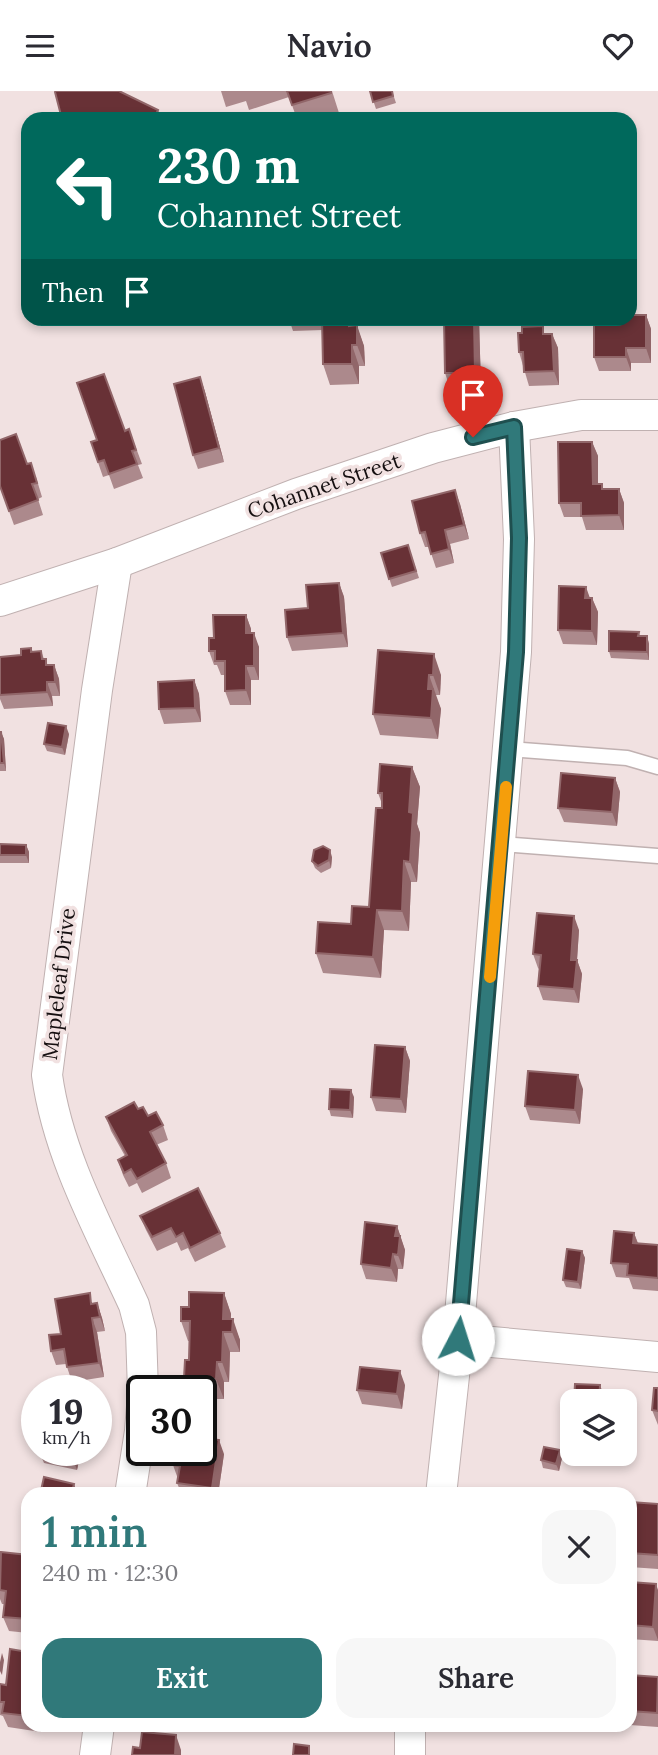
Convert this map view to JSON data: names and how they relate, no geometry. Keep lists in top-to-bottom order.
{
  "streets": {
    "street": ["Cohannet Street", "Mapleleaf Drive"]
  },
  "crossings": [
    ["Cohannet Street", "Mapleleaf Drive"]
  ],
  "page": {
    "header": "Navio",
    "turn": ["230 m", "Cohannet Street"],
    "then": "Then",
    "speed": "19 km/h",
    "limit": "30",
    "heading": ["1 min", "240 m · 12:30"],
    "buttons": ["Exit", "Share"]
  }
}
